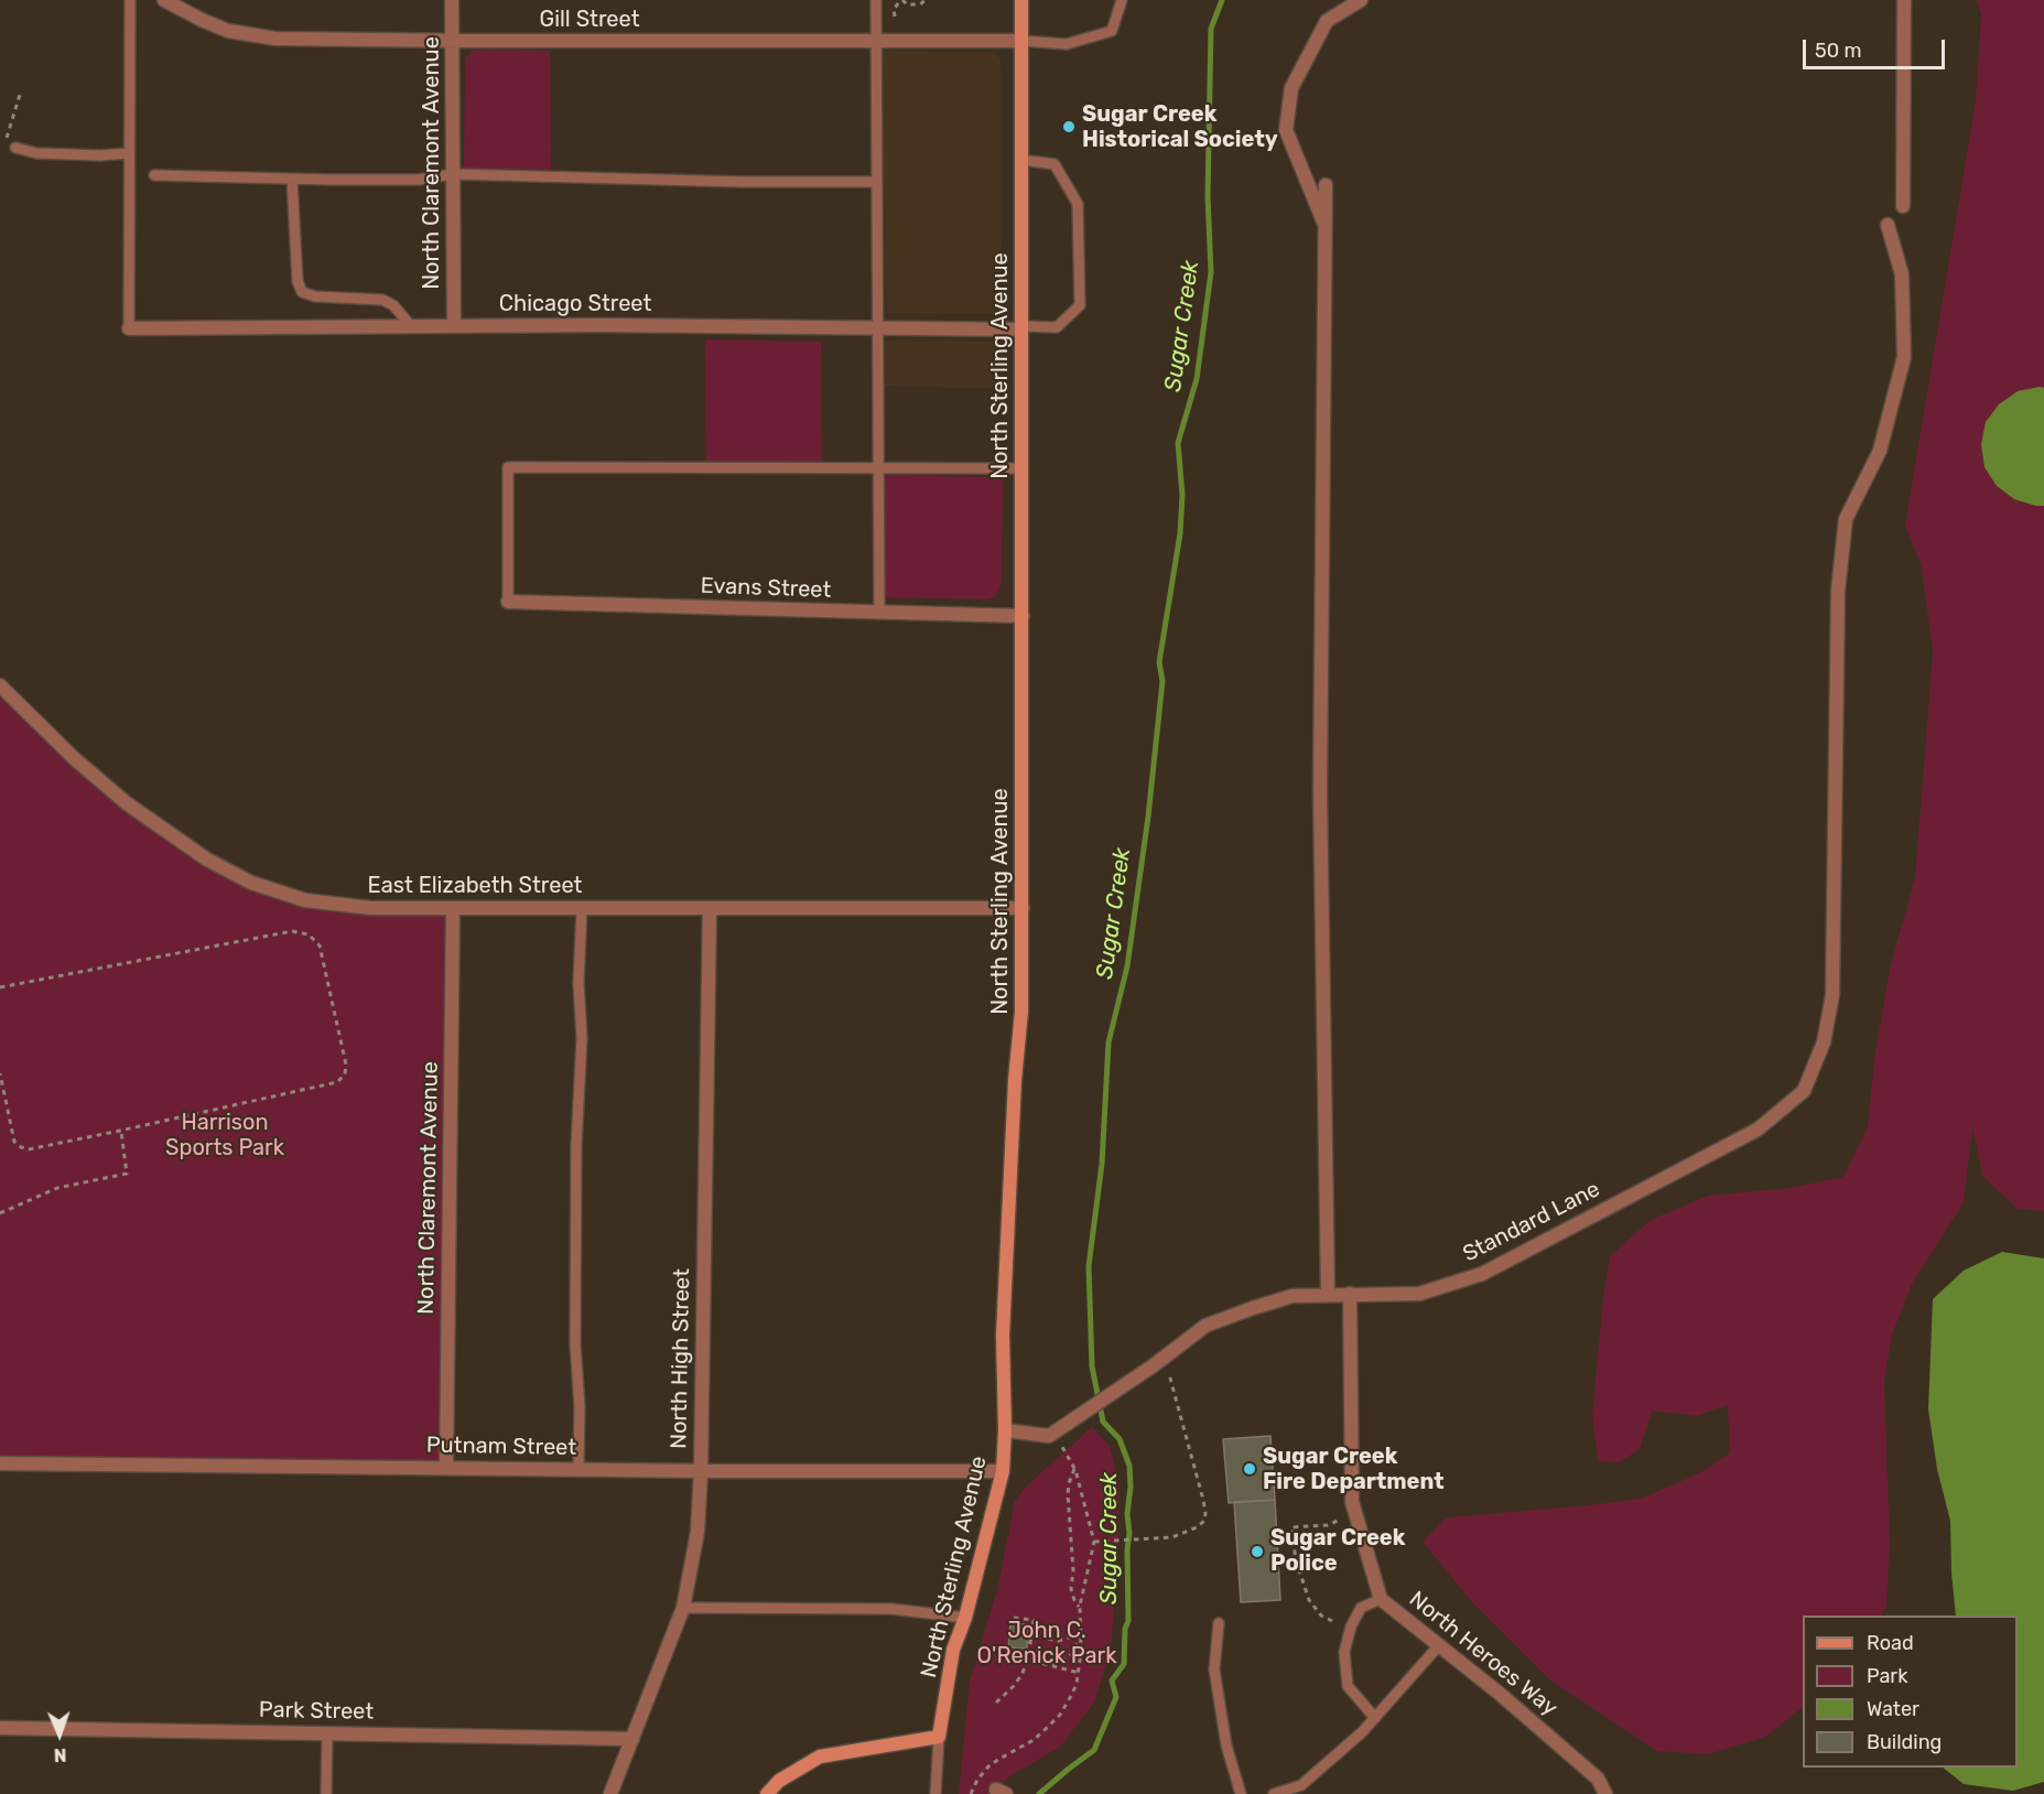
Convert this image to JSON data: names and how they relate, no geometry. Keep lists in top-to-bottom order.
{
  "streets": {
    "main road": ["North Sterling Avenue"],
    "street": [
      "Gill Street",
      "North Claremont Avenue",
      "Chicago Street",
      "Evans Street",
      "East Elizabeth Street",
      "Standard Lane",
      "North High Street",
      "Putnam Street",
      "North Heroes Way",
      "Park Street"
    ]
  },
  "crossings": [
    ["Gill Street", "North Claremont Avenue"],
    ["Gill Street", "North Sterling Avenue"],
    ["North Claremont Avenue", "Chicago Street"],
    ["North Claremont Avenue", "East Elizabeth Street"],
    ["North Claremont Avenue", "Putnam Street"],
    ["Chicago Street", "North Sterling Avenue"],
    ["North Sterling Avenue", "Evans Street"],
    ["North Sterling Avenue", "East Elizabeth Street"],
    ["North Sterling Avenue", "Standard Lane"],
    ["North Sterling Avenue", "Putnam Street"],
    ["East Elizabeth Street", "North High Street"],
    ["Standard Lane", "North Heroes Way"],
    ["North High Street", "Putnam Street"],
    ["North High Street", "Park Street"]
  ],
  "water": ["Sugar Creek"],
  "parks": ["Harrison Sports Park", "John C. O'Renick Park"],
  "places": ["Sugar Creek Historical Society", "Sugar Creek Fire Department", "Sugar Creek Police"],
  "legend": [
    "Road",
    "Park",
    "Water",
    "Building"
  ],
  "scale_bar": "50 m",
  "north": "bottom"
}
